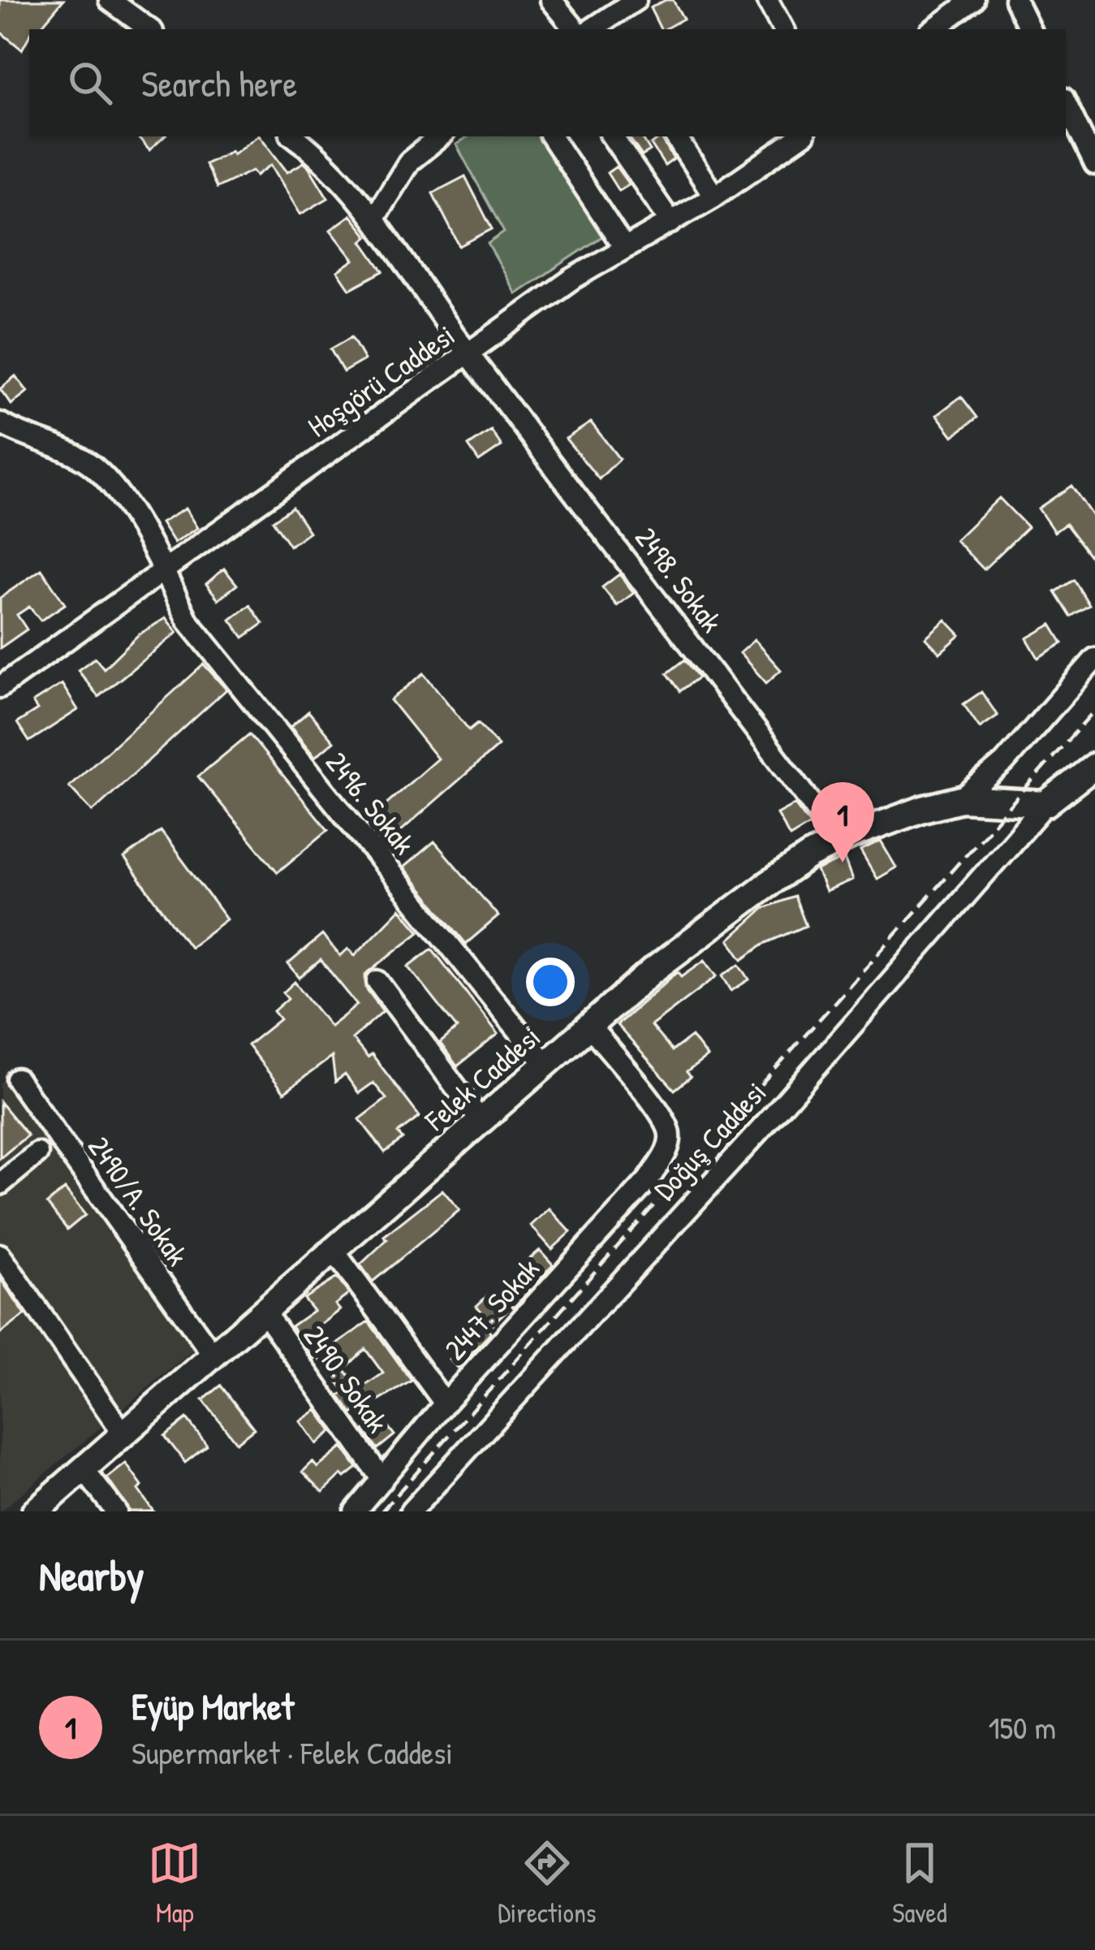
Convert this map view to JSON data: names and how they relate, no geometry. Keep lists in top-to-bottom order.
{
  "streets": {
    "main road": ["Felek Caddesi"],
    "street": [
      "Hoşgörü Caddesi",
      "2498. Sokak",
      "2496. Sokak",
      "Doğuş Caddesi",
      "2490/A. Sokak",
      "2447. Sokak",
      "2490. Sokak"
    ]
  },
  "crossings": [
    ["Hoşgörü Caddesi", "2498. Sokak"],
    ["Hoşgörü Caddesi", "2496. Sokak"],
    ["2498. Sokak", "Felek Caddesi"],
    ["2496. Sokak", "Felek Caddesi"],
    ["Felek Caddesi", "Doğuş Caddesi"],
    ["Felek Caddesi", "2490/A. Sokak"],
    ["Felek Caddesi", "2447. Sokak"],
    ["Felek Caddesi", "2490. Sokak"],
    ["2447. Sokak", "2490. Sokak"]
  ],
  "page": {
    "search": "Search here",
    "pins": "1",
    "heading": "Nearby",
    "list": [
      {
        "mark": "1",
        "name": "Eyüp Market",
        "note": "Supermarket · Felek Caddesi",
        "value": "150 m"
      }
    ],
    "nav": ["Map", "Directions", "Saved"]
  }
}
